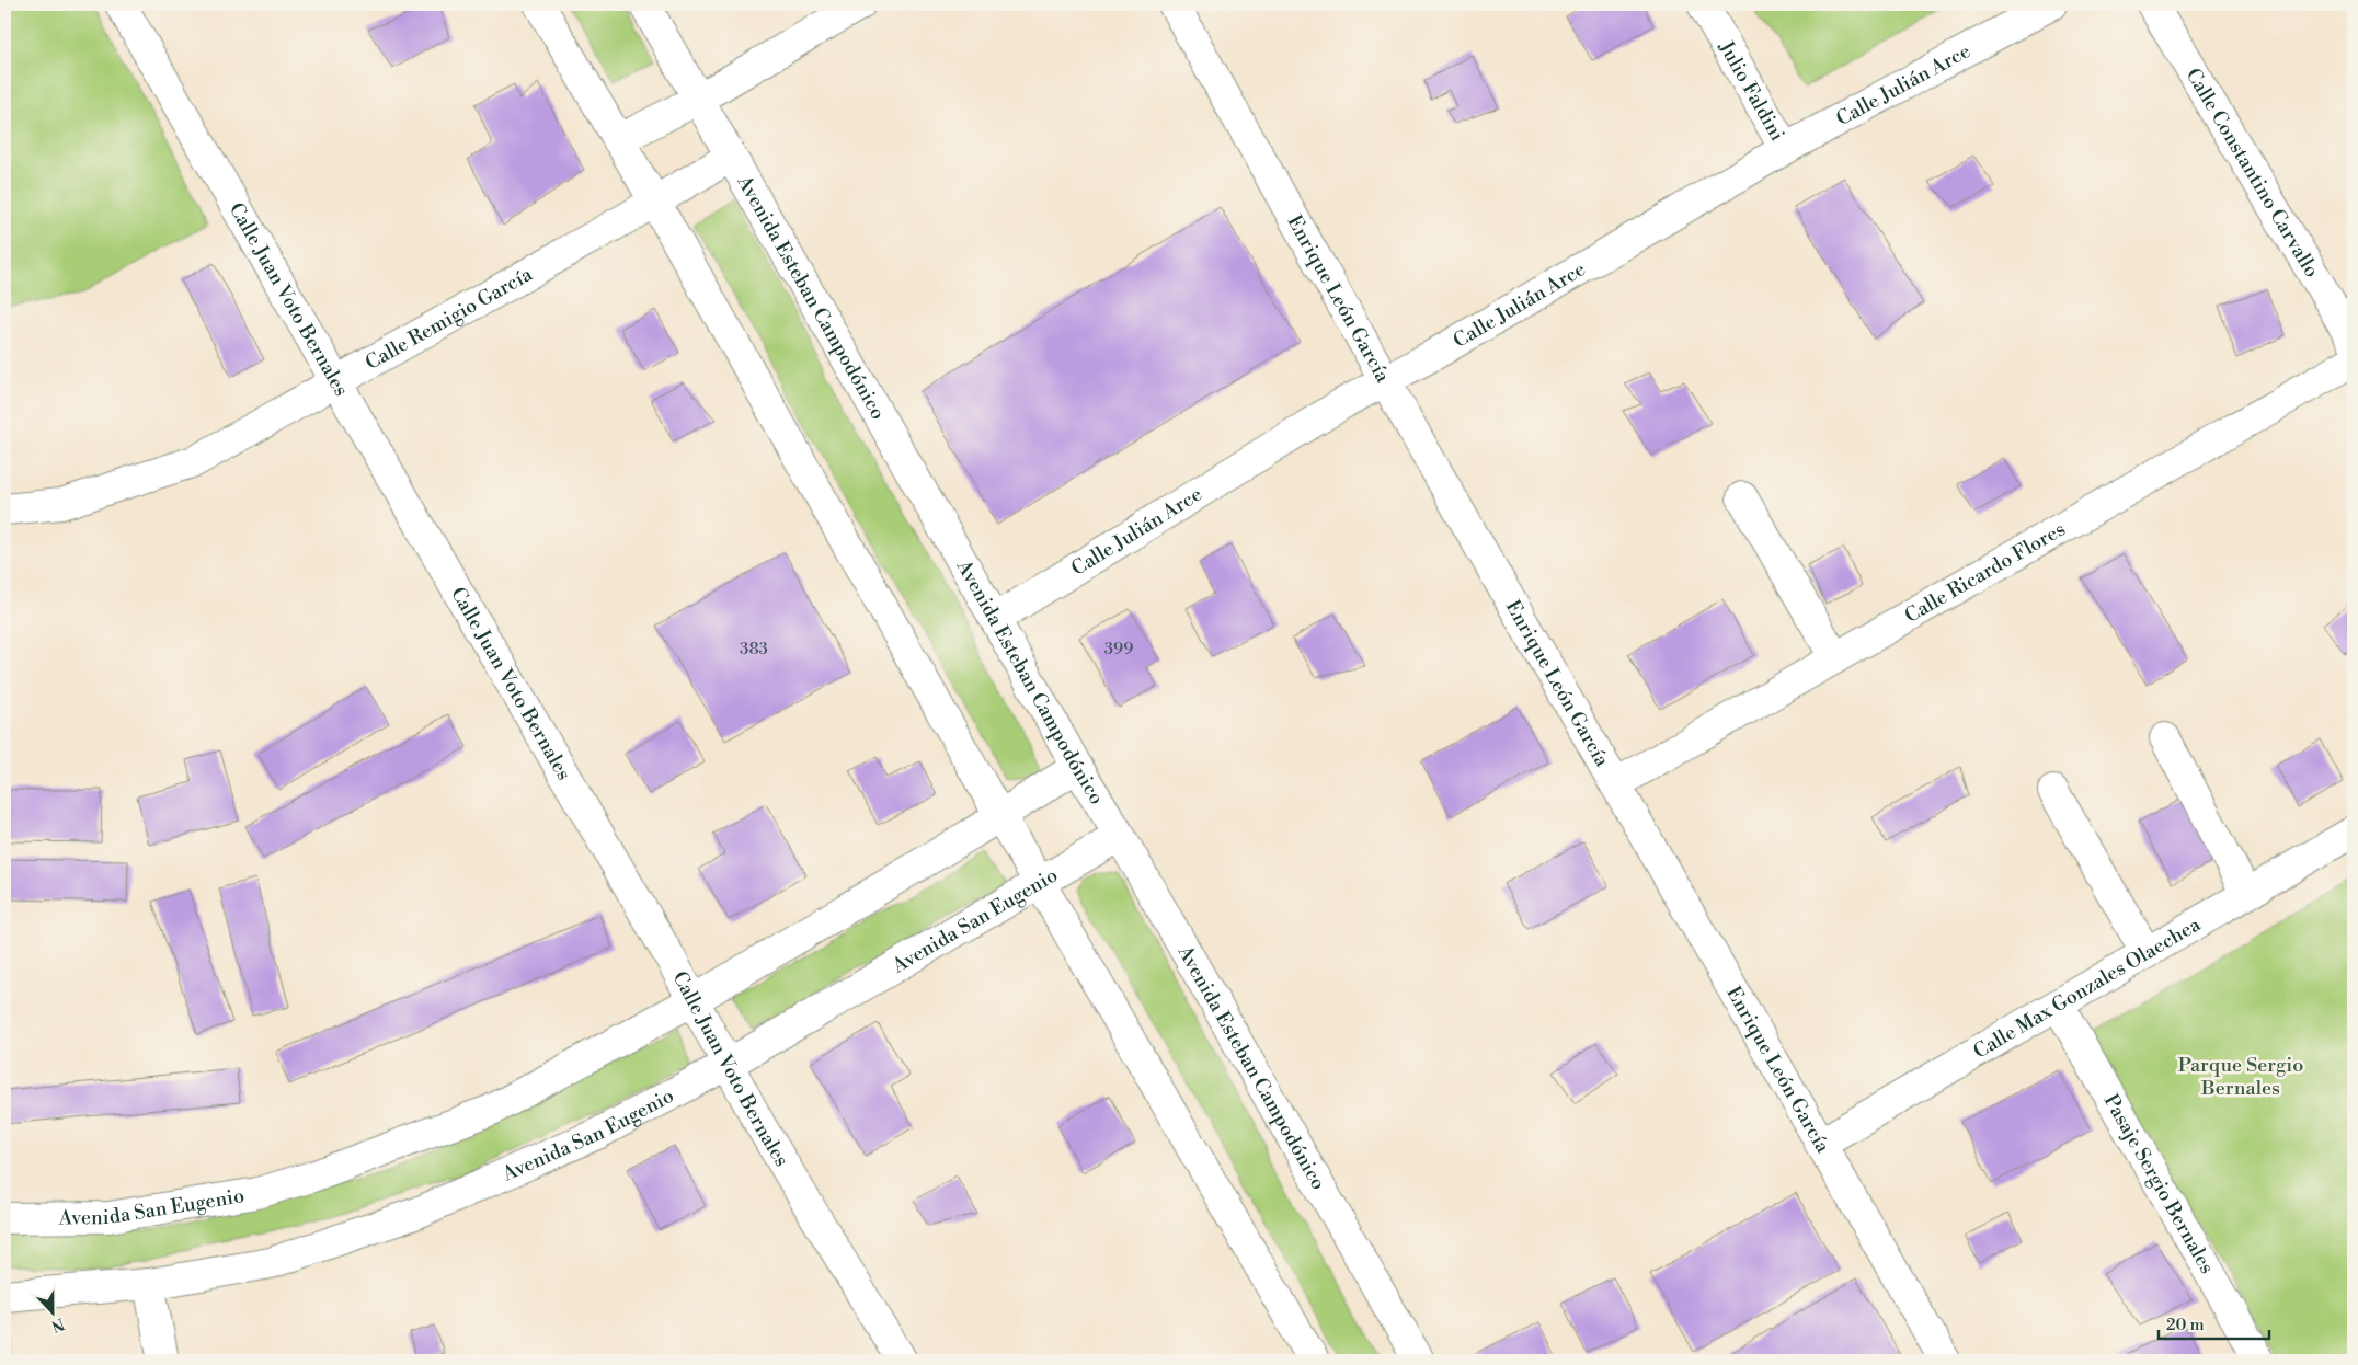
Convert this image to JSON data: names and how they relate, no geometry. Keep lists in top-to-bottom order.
{
  "streets": {
    "street": [
      "Calle Julián Arce",
      "Julio Faldini",
      "Calle Constantino Carvallo",
      "Avenida Esteban Campodónico",
      "Enrique León García",
      "Calle Juan Voto Bernales",
      "Calle Remigio García",
      "Calle Ricardo Flores",
      "Avenida San Eugenio",
      "Calle Max Gonzales Olaechea",
      "Pasaje Sergio Bernales"
    ]
  },
  "crossings": [
    ["Calle Julián Arce", "Julio Faldini"],
    ["Calle Julián Arce", "Avenida Esteban Campodónico"],
    ["Calle Julián Arce", "Enrique León García"],
    ["Avenida Esteban Campodónico", "Calle Remigio García"],
    ["Avenida Esteban Campodónico", "Avenida San Eugenio"],
    ["Enrique León García", "Calle Ricardo Flores"],
    ["Enrique León García", "Calle Max Gonzales Olaechea"],
    ["Calle Juan Voto Bernales", "Calle Remigio García"],
    ["Calle Juan Voto Bernales", "Avenida San Eugenio"],
    ["Calle Max Gonzales Olaechea", "Pasaje Sergio Bernales"]
  ],
  "parks": ["Parque Sergio Bernales"],
  "house_numbers": ["383", "399"],
  "scale_bar": "20 m",
  "north": "bottom"
}
